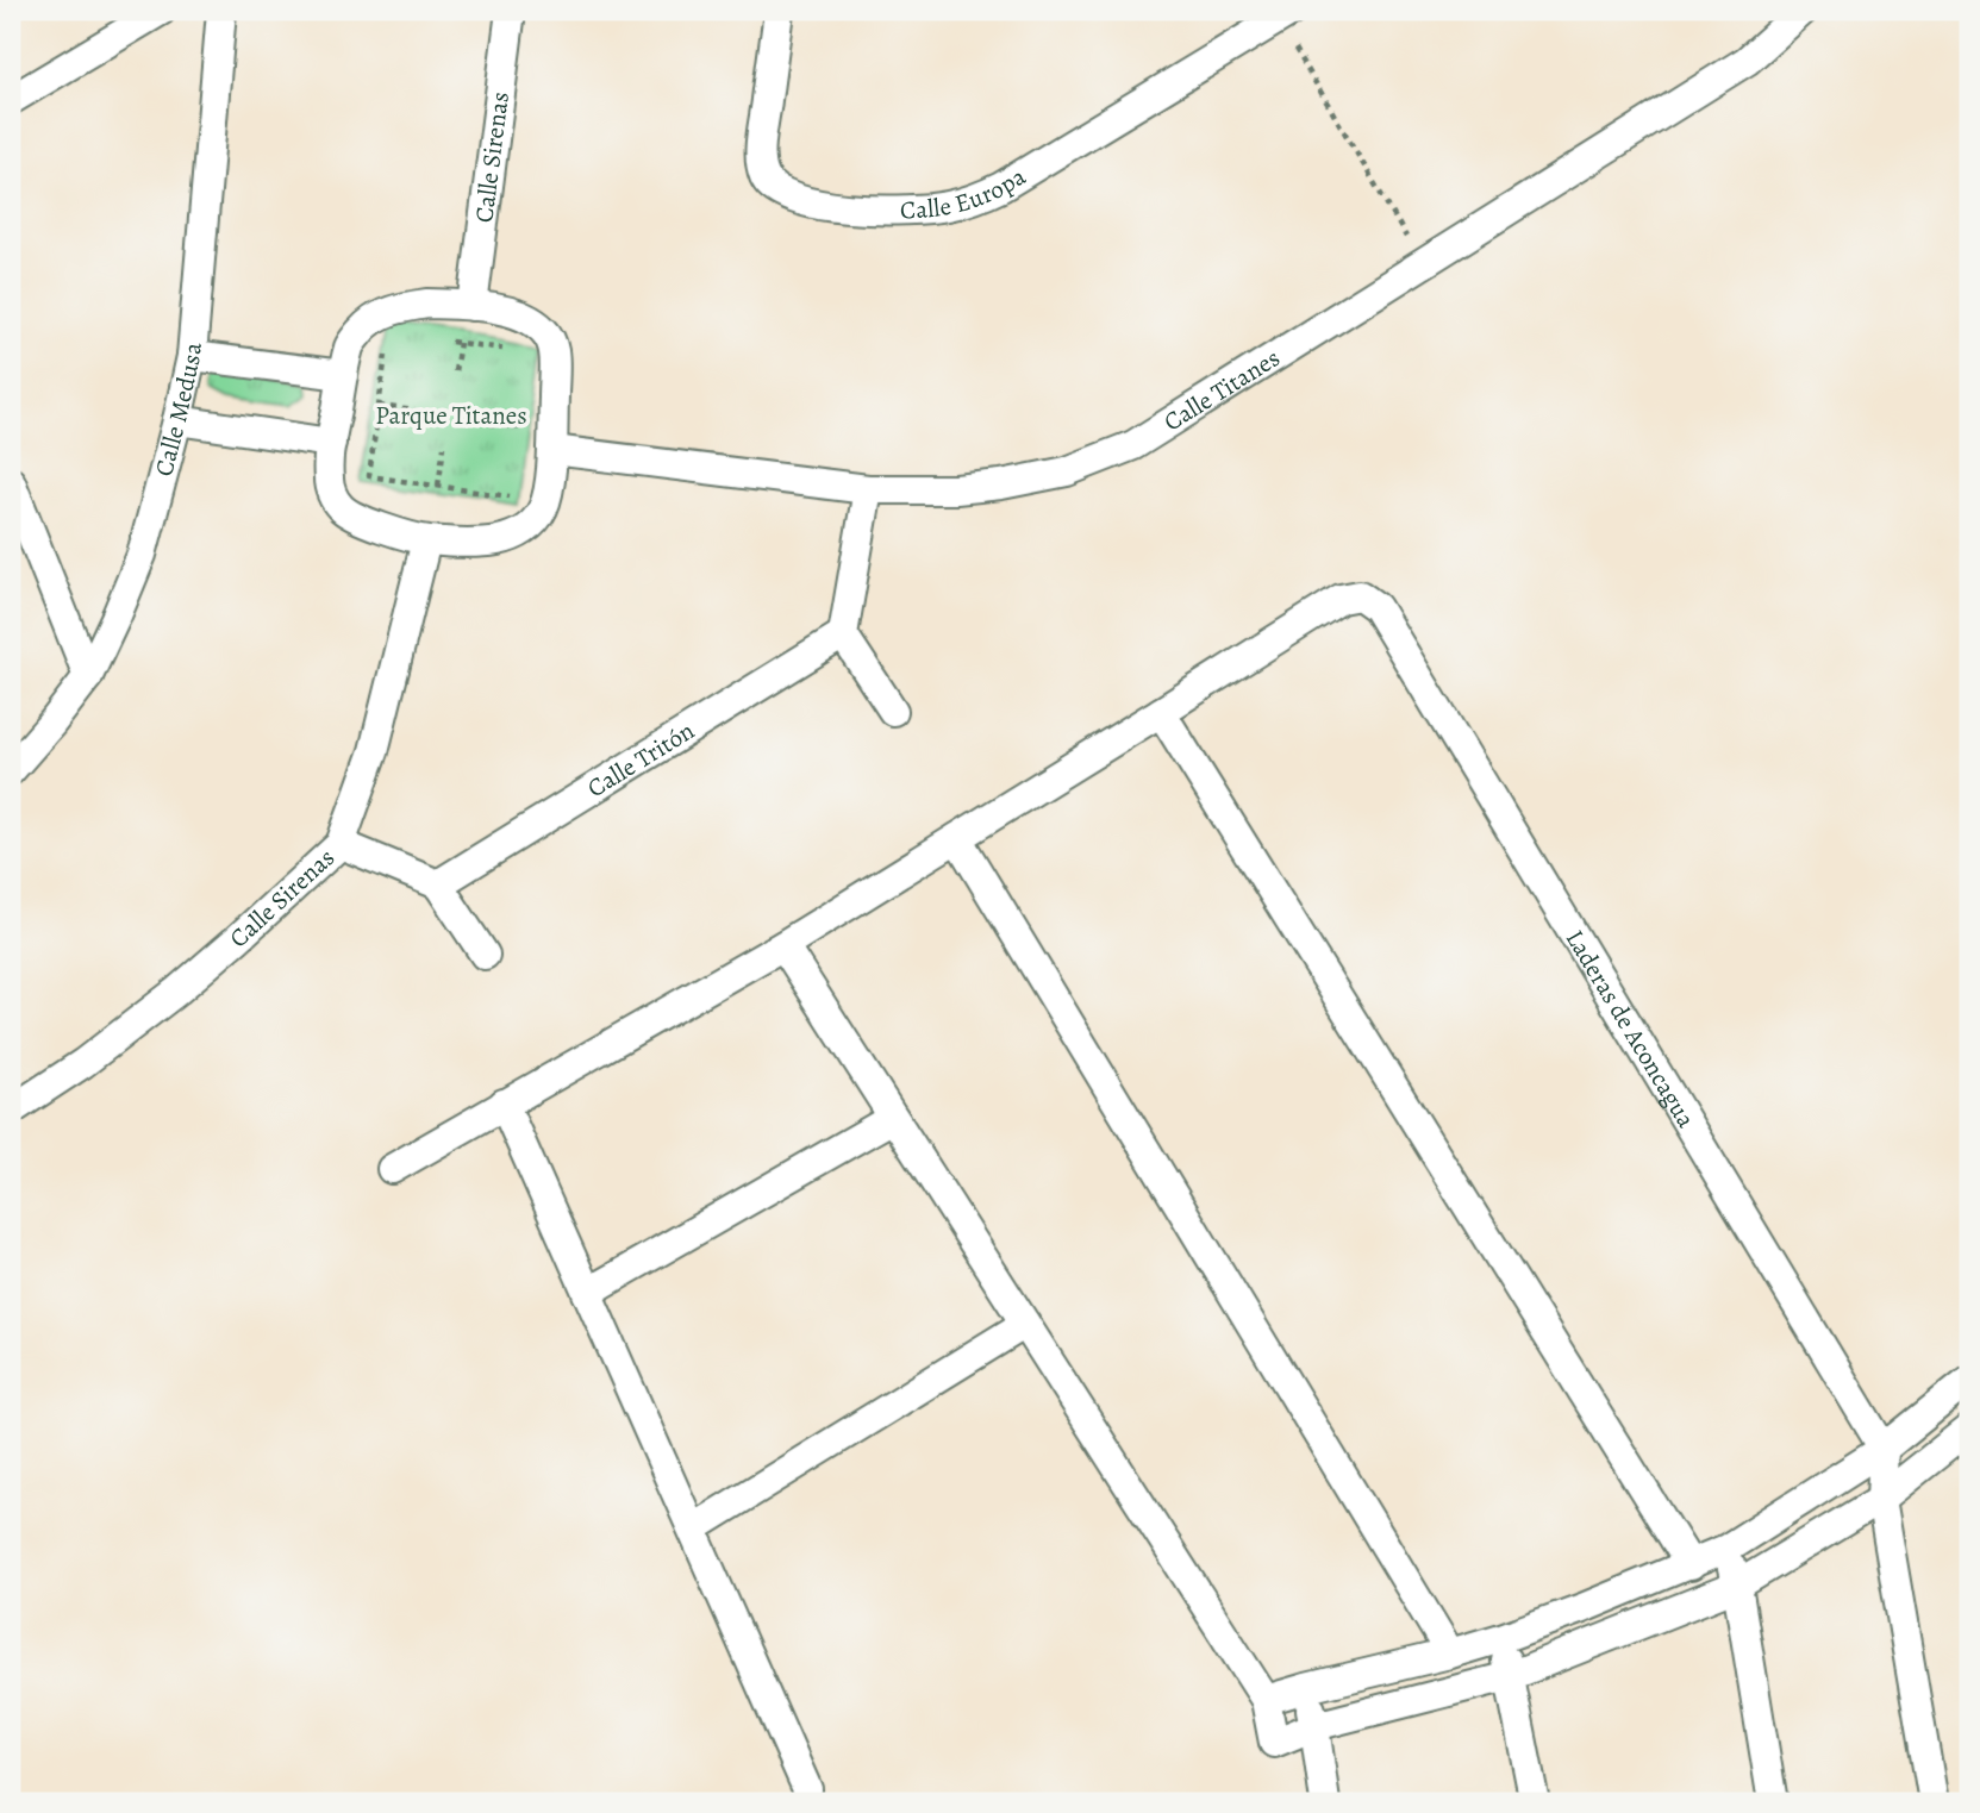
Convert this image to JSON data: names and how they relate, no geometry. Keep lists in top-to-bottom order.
{
  "streets": {
    "street": [
      "Calle Sirenas",
      "Calle Europa",
      "Calle Titanes",
      "Calle Medusa",
      "Calle Tritón",
      "Laderas de Aconcagua"
    ]
  },
  "crossings": [
    ["Calle Sirenas", "Calle Titanes"]
  ],
  "parks": ["Parque Titanes"]
}
